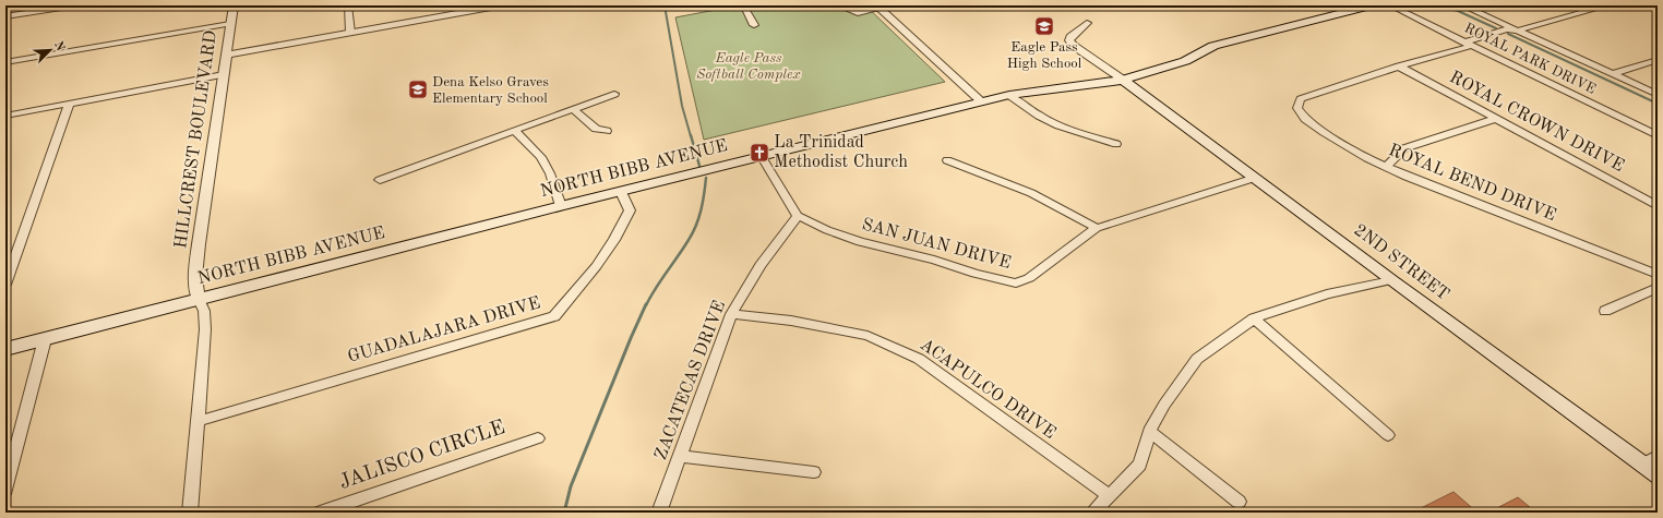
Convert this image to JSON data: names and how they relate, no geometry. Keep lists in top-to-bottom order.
{
  "streets": {
    "main road": ["NORTH BIBB AVENUE", "2ND STREET"],
    "street": [
      "ROYAL PARK DRIVE",
      "ROYAL CROWN DRIVE",
      "HILLCREST BOULEVARD",
      "ROYAL BEND DRIVE",
      "SAN JUAN DRIVE",
      "GUADALAJARA DRIVE",
      "ZACATECAS DRIVE",
      "ACAPULCO DRIVE",
      "JALISCO CIRCLE"
    ]
  },
  "crossings": [
    ["ROYAL CROWN DRIVE", "ROYAL BEND DRIVE"],
    ["HILLCREST BOULEVARD", "NORTH BIBB AVENUE"],
    ["HILLCREST BOULEVARD", "GUADALAJARA DRIVE"],
    ["NORTH BIBB AVENUE", "2ND STREET"],
    ["NORTH BIBB AVENUE", "GUADALAJARA DRIVE"],
    ["SAN JUAN DRIVE", "2ND STREET"],
    ["SAN JUAN DRIVE", "ZACATECAS DRIVE"],
    ["ZACATECAS DRIVE", "ACAPULCO DRIVE"]
  ],
  "parks": ["Eagle Pass Softball Complex"],
  "places": {
    "school or university": ["Eagle Pass High School", "Dena Kelso Graves Elementary School"],
    "church": ["La Trinidad Methodist Church"]
  },
  "north": "top right"
}
